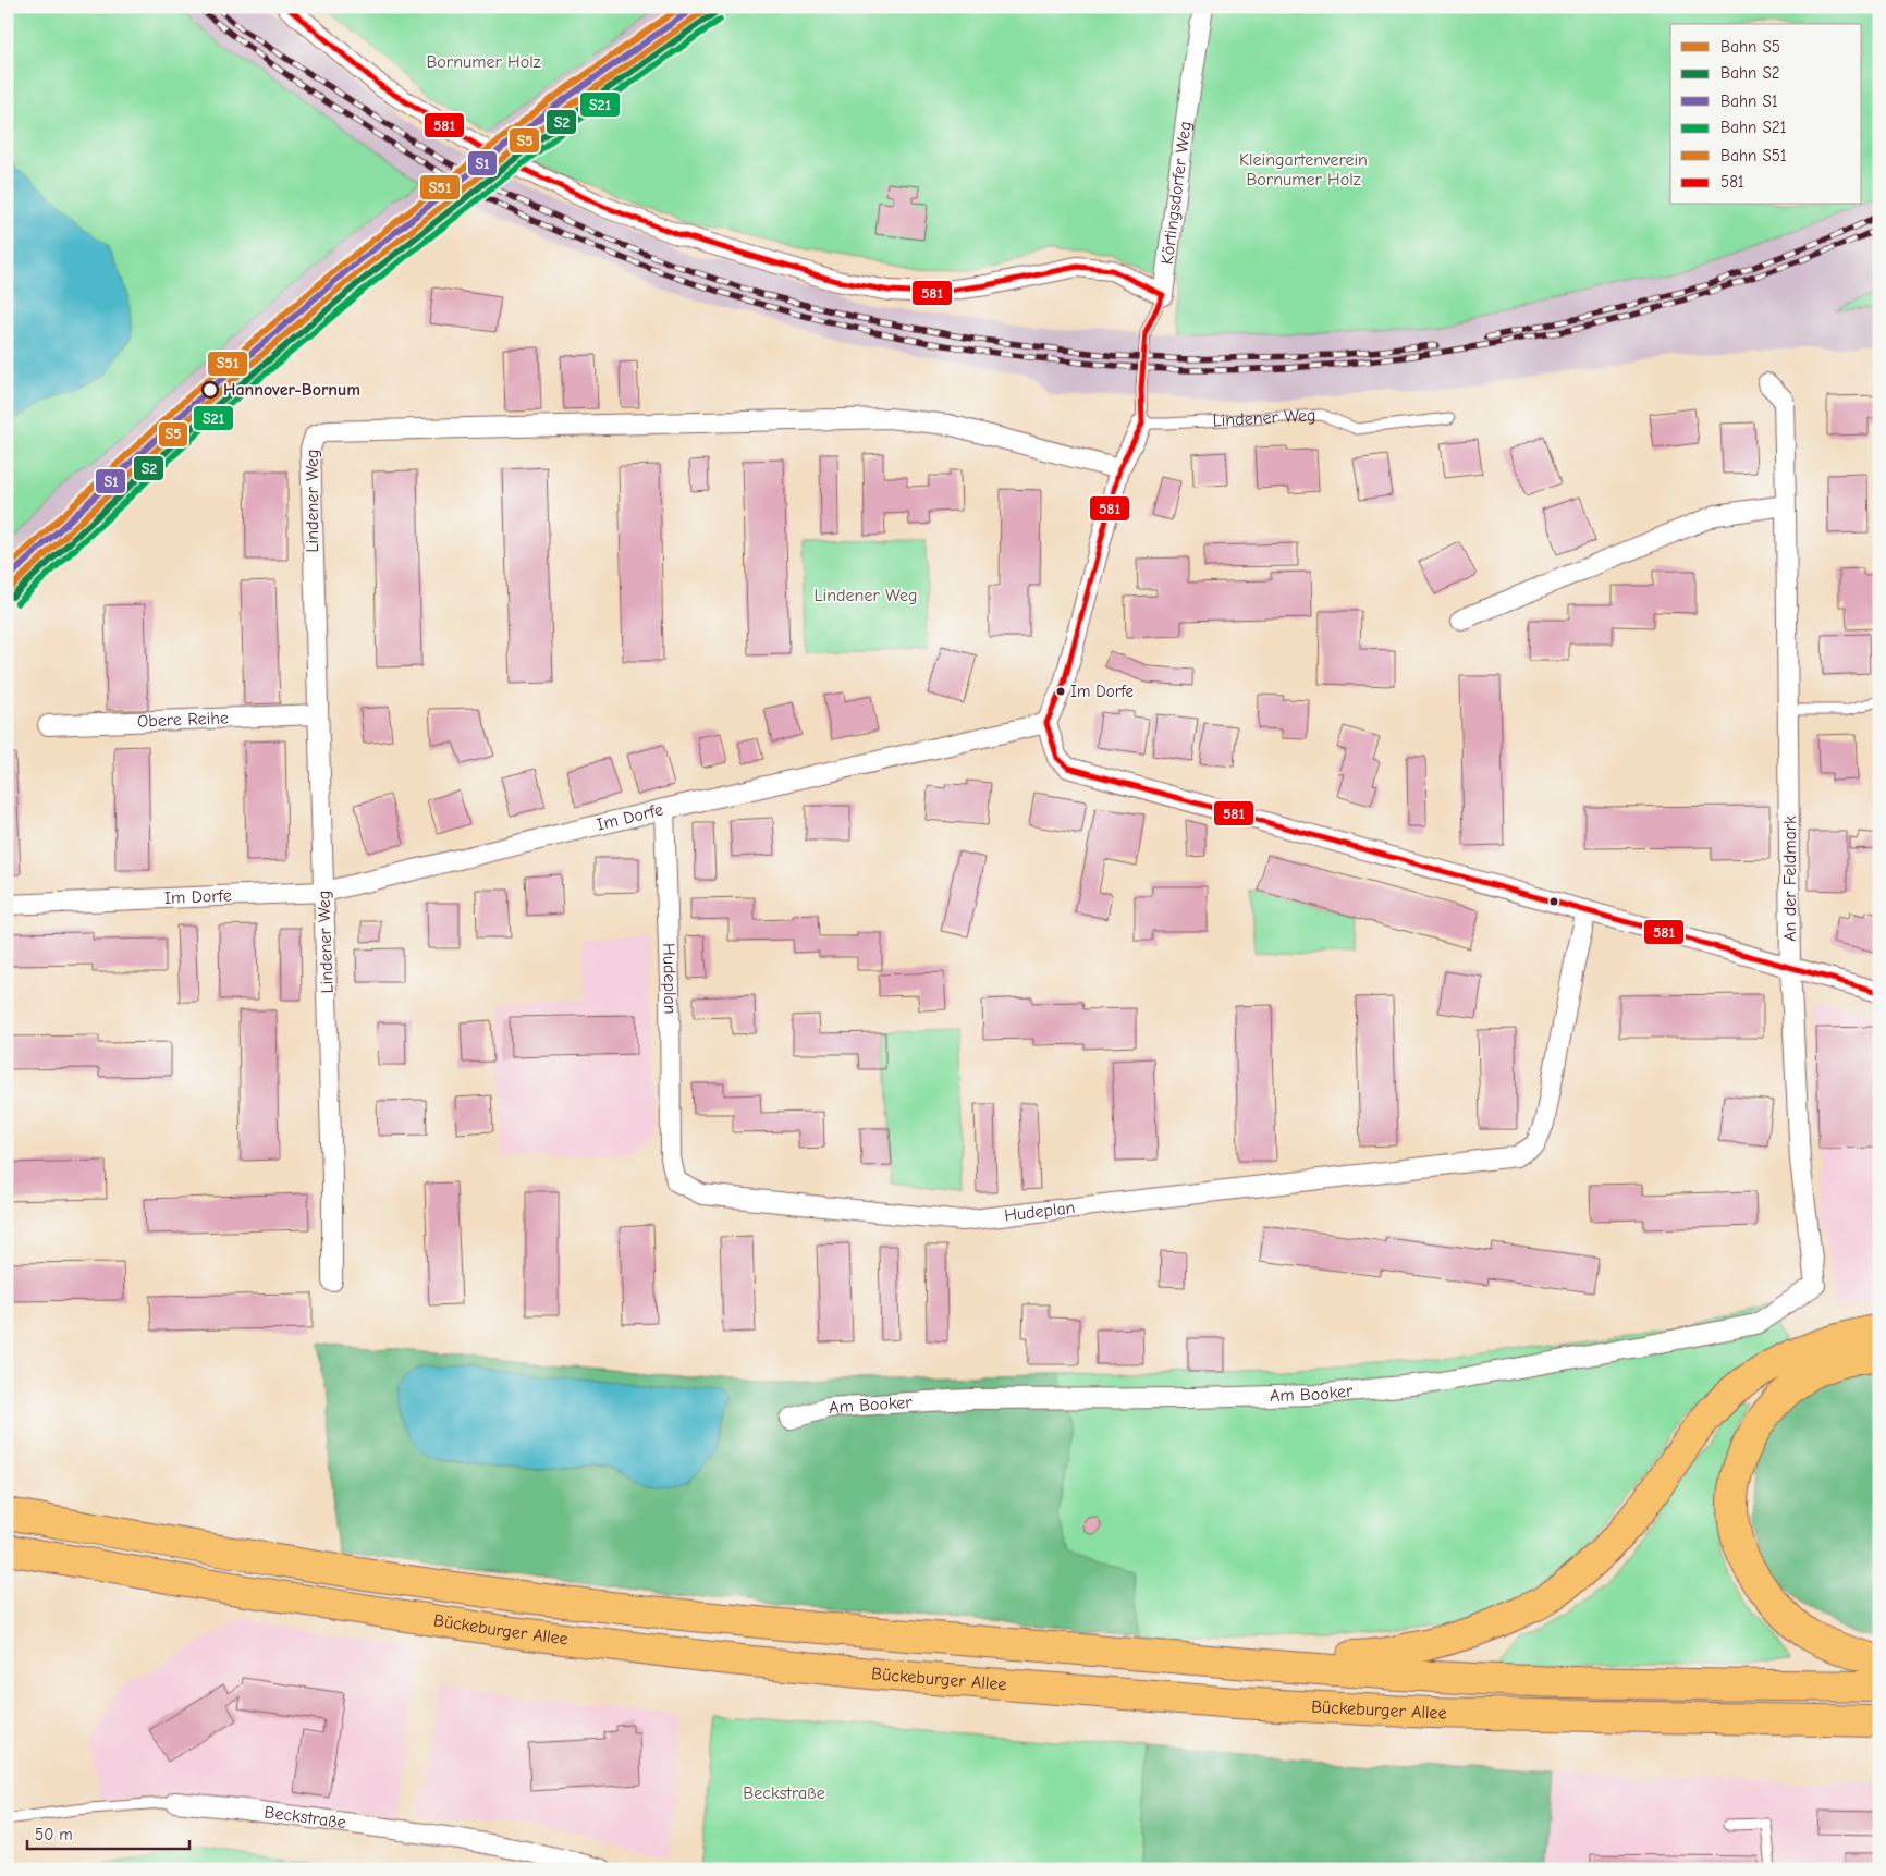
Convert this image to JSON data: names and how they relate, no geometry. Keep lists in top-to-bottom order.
{
  "streets": {
    "highway": ["Bückeburger Allee"],
    "street": [
      "Körtingsdorfer Weg",
      "Lindener Weg",
      "Obere Reihe",
      "Im Dorfe",
      "An der Feldmark",
      "Hudeplan",
      "Am Booker",
      "Beckstraße"
    ]
  },
  "crossings": [
    ["Körtingsdorfer Weg", "Lindener Weg"],
    ["Körtingsdorfer Weg", "Im Dorfe"],
    ["Lindener Weg", "Obere Reihe"],
    ["Lindener Weg", "Im Dorfe"],
    ["Im Dorfe", "Hudeplan"],
    ["An der Feldmark", "Am Booker"]
  ],
  "parks": [
    "Bornumer Holz",
    "Kleingartenverein Bornumer Holz",
    "Lindener Weg",
    "Beckstraße"
  ],
  "places": ["Hannover-Bornum", "Im Dorfe"],
  "lines": [
    "rail line S5",
    "rail line S1",
    "rail line S51",
    "transit line 581",
    "rail line S2",
    "rail line S21"
  ],
  "legend": [
    "Bahn S5",
    "Bahn S2",
    "Bahn S1",
    "Bahn S21",
    "Bahn S51",
    "581"
  ],
  "scale_bar": "50 m"
}
